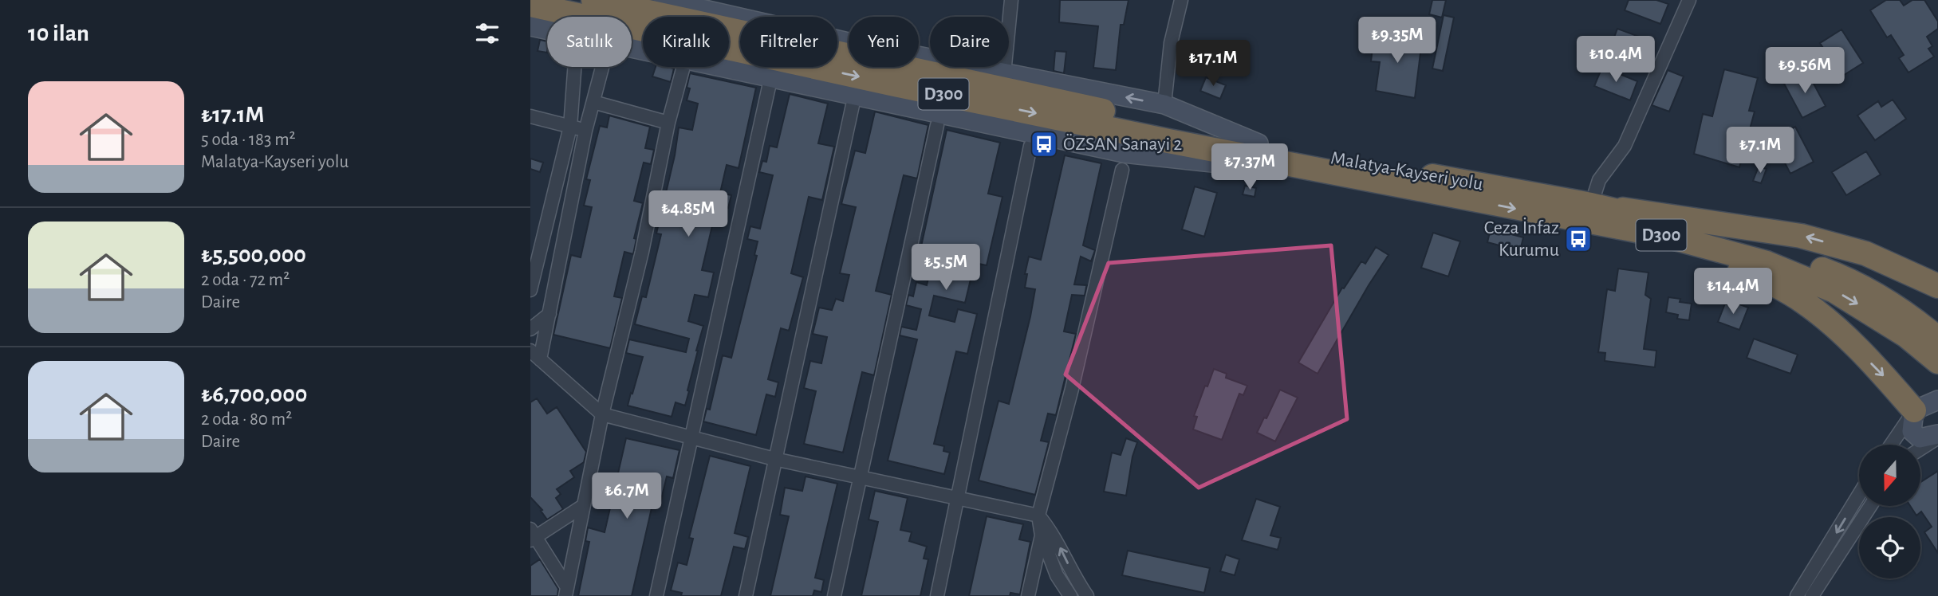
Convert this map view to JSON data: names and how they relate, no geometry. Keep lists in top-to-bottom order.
{
  "streets": {
    "highway": ["D300", "Malatya-Kayseri yolu"]
  },
  "places": {
    "bus stop": ["ÖZSAN Sanayi 2", "Ceza İnfaz Kurumu"]
  },
  "north": "bottom",
  "page": {
    "heading": "10 ilan",
    "price": [
      "₺9.35M",
      "₺10.4M",
      "₺17.1M",
      "₺9.56M",
      "₺7.1M",
      "₺7.37M",
      "₺4.85M",
      "₺5.5M",
      "₺14.4M",
      "₺6.7M"
    ],
    "chip": [
      "Satılık",
      "Kiralık",
      "Filtreler",
      "Yeni",
      "Daire"
    ],
    "list": [
      {
        "name": "₺17.1M",
        "note": "5 oda · 183 m² · Malatya-Kayseri yolu"
      },
      {
        "name": "₺5,500,000",
        "note": "2 oda · 72 m² · Daire"
      },
      {
        "name": "₺6,700,000",
        "note": "2 oda · 80 m² · Daire"
      }
    ]
  }
}
